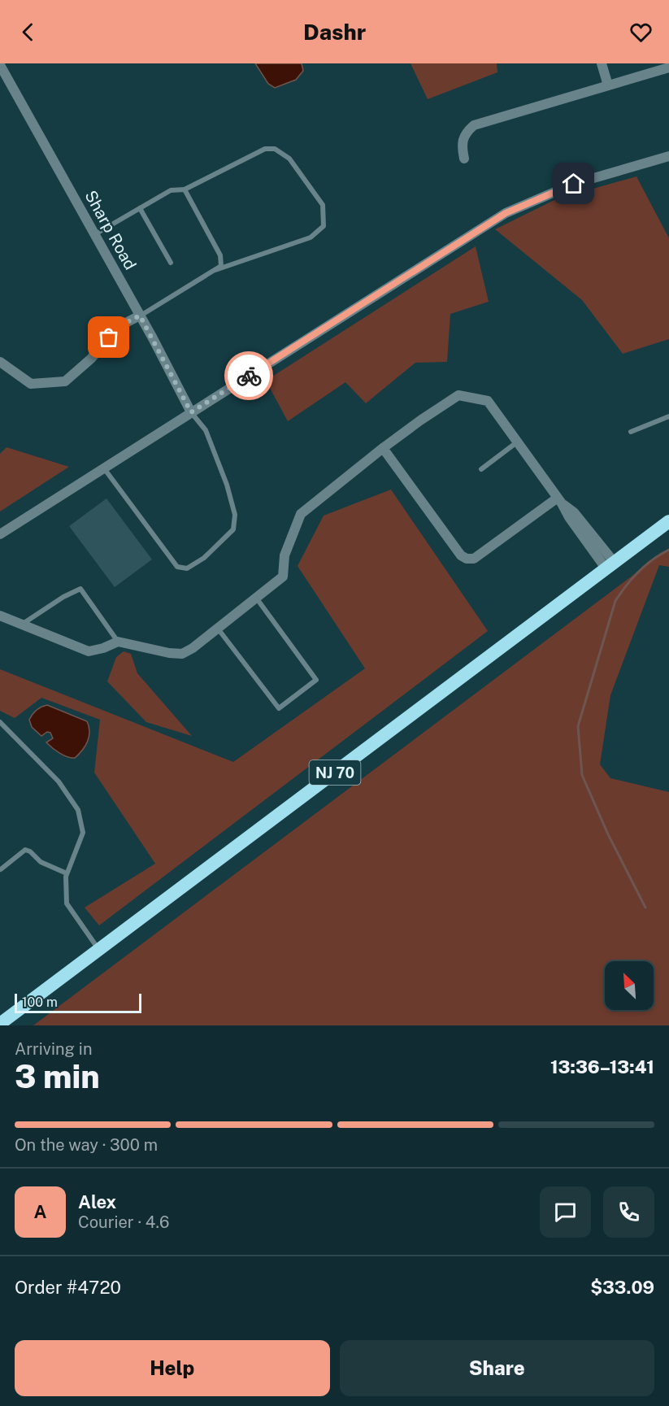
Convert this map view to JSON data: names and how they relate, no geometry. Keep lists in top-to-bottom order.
{
  "streets": {
    "highway": ["NJ 70"],
    "street": ["Sharp Road"]
  },
  "scale_bar": "100 m",
  "north": "top left",
  "page": {
    "header": "Dashr",
    "scale": "100 m",
    "heading": ["3 min", "Arriving in", "13:36–13:41"],
    "panel": [
      "Alex",
      "Courier · 4.6",
      "Order #4720",
      "$33.09"
    ],
    "bar": "On the way · 300 m",
    "round": "A",
    "buttons": ["Help", "Share"]
  }
}
